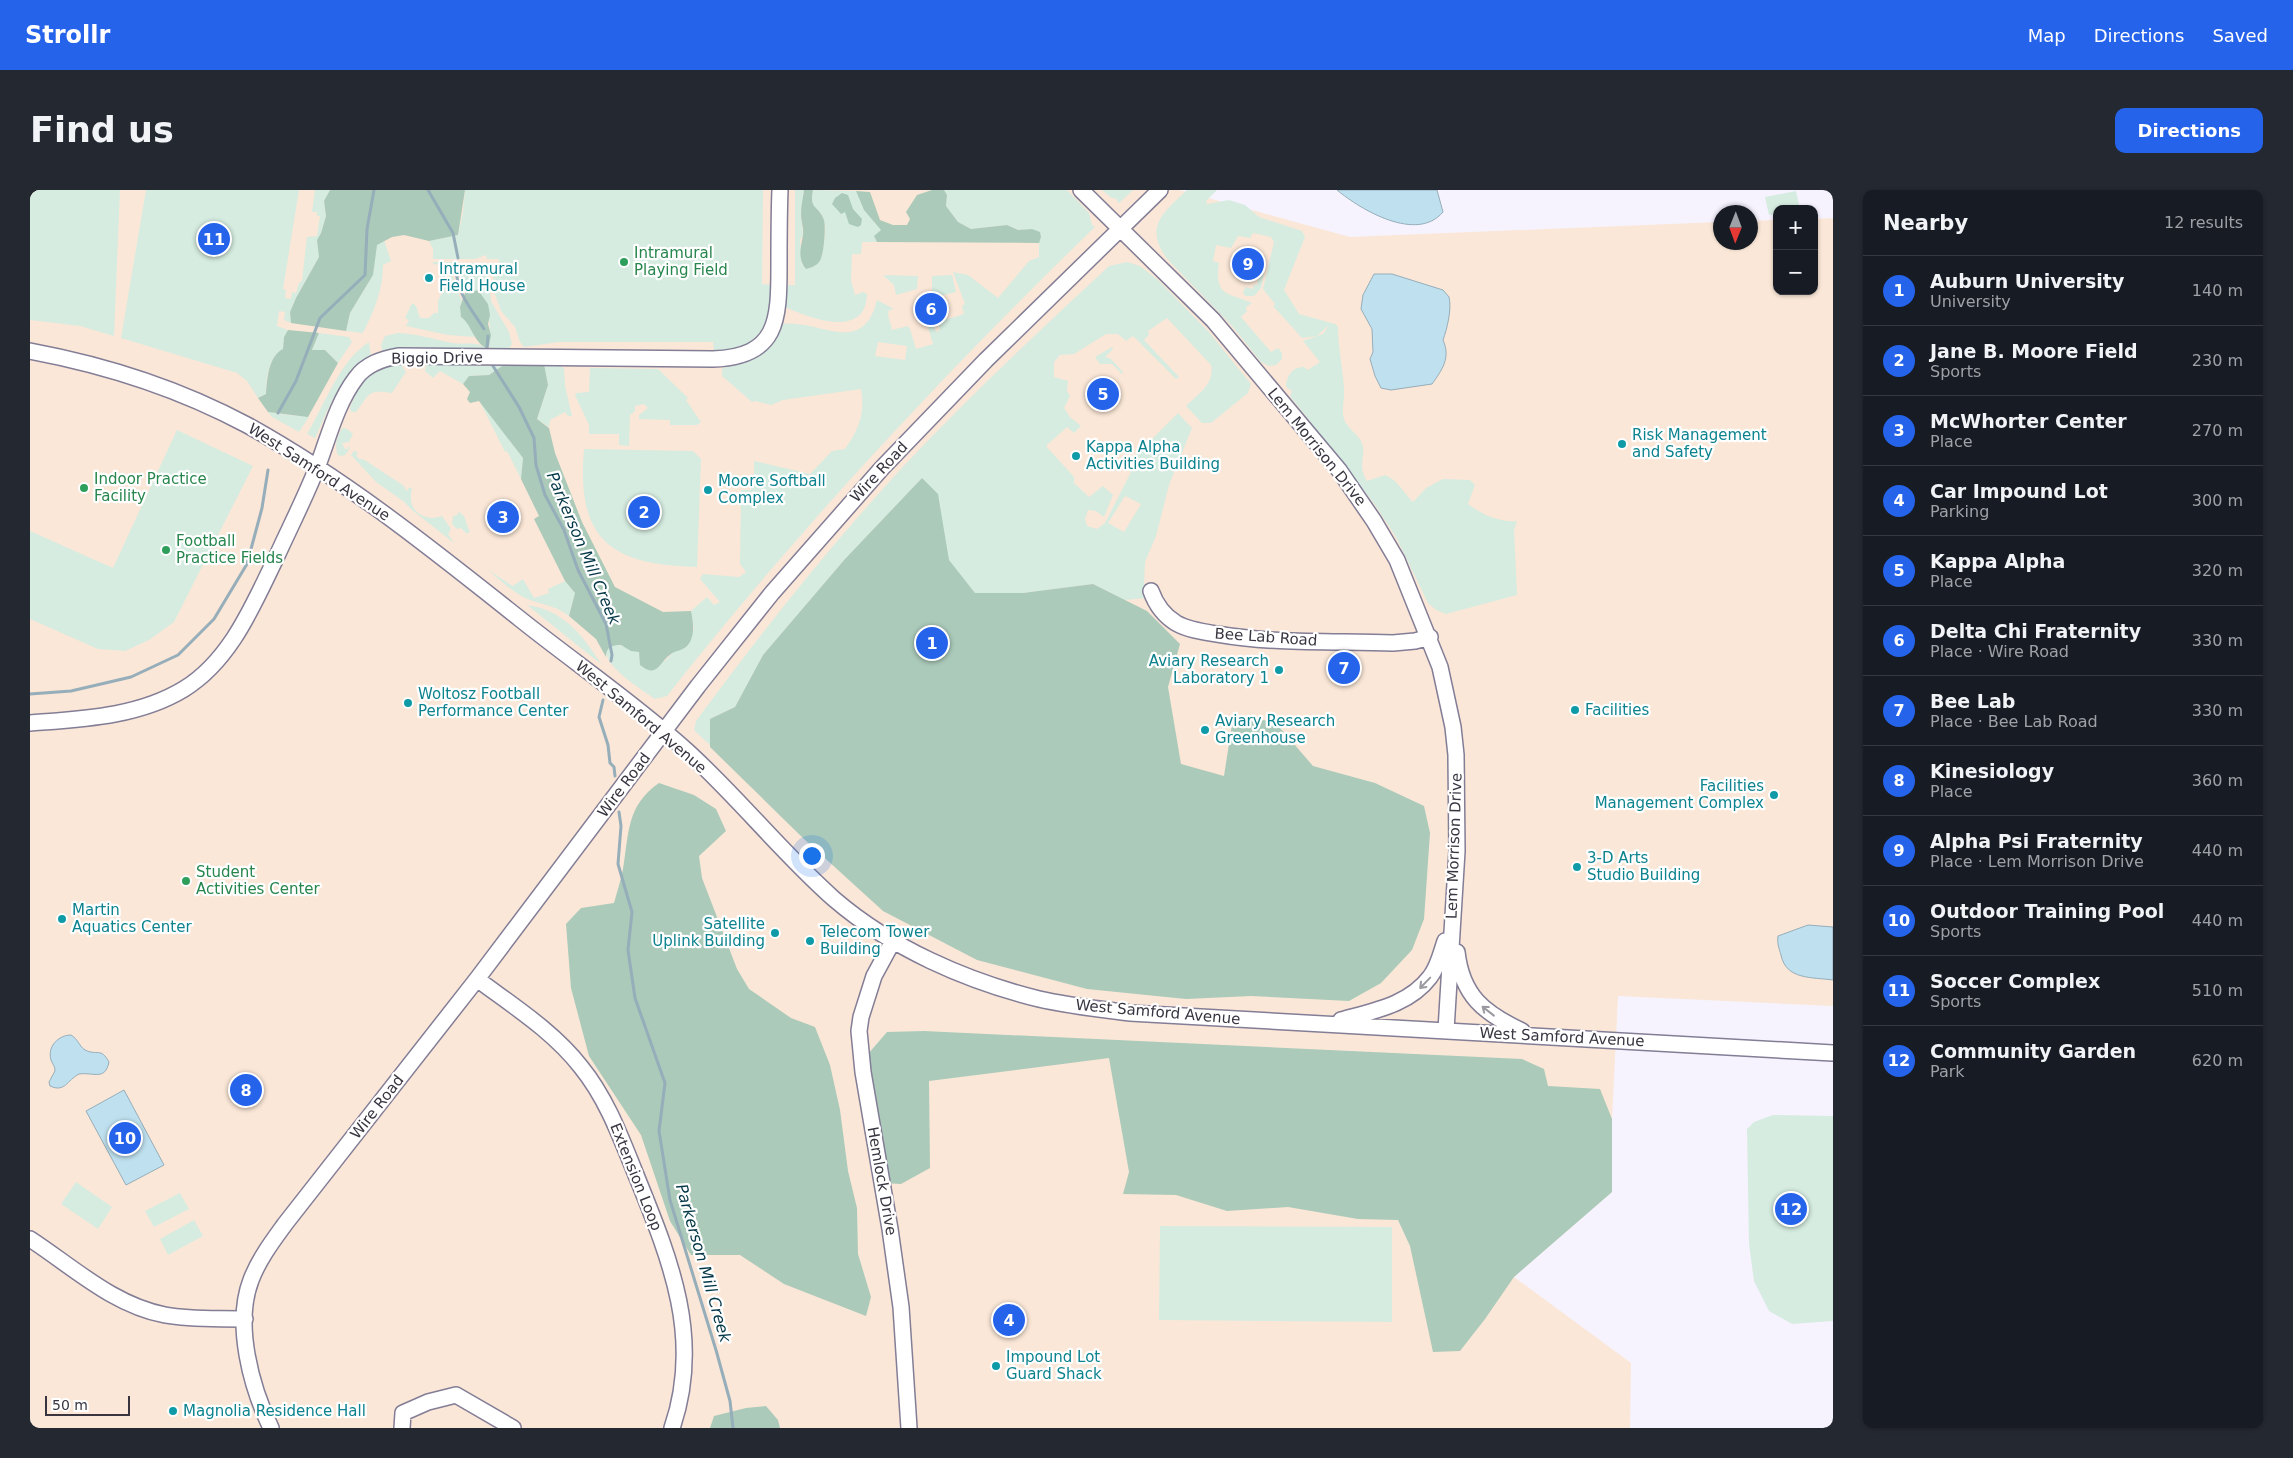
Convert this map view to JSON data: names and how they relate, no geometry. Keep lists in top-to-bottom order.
{
  "streets": {
    "street": [
      "Biggio Drive",
      "Lem Morrison Drive",
      "West Samford Avenue",
      "Wire Road",
      "Bee Lab Road",
      "Extension Loop",
      "Hemlock Drive"
    ]
  },
  "crossings": [
    ["Biggio Drive", "West Samford Avenue"],
    ["Lem Morrison Drive", "West Samford Avenue"],
    ["Lem Morrison Drive", "Wire Road"],
    ["Lem Morrison Drive", "Bee Lab Road"],
    ["West Samford Avenue", "Wire Road"],
    ["West Samford Avenue", "Hemlock Drive"],
    ["Wire Road", "Extension Loop"]
  ],
  "water": ["Parkerson Mill Creek"],
  "places": [
    "Intramural Playing Field",
    "Intramural Field House",
    "Risk Management and Safety",
    "Kappa Alpha Activities Building",
    "Indoor Practice Facility",
    "Moore Softball Complex",
    "Football Practice Fields",
    "Aviary Research Laboratory 1",
    "Woltosz Football Performance Center",
    "Facilities",
    "Aviary Research Greenhouse",
    "Facilities Management Complex",
    "3-D Arts Studio Building",
    "Student Activities Center",
    "Martin Aquatics Center",
    "Satellite Uplink Building",
    "Telecom Tower Building",
    "Impound Lot Guard Shack",
    "Magnolia Residence Hall"
  ],
  "scale_bar": "50 m",
  "north": "bottom",
  "page": {
    "header": "Strollr",
    "nav": ["Map", "Directions", "Saved"],
    "buttons": "Directions",
    "title": "Find us",
    "heading": ["Nearby", "12 results"],
    "map_buttons": ["+", "−"],
    "pins": [
      "11",
      "9",
      "6",
      "5",
      "2",
      "3",
      "1",
      "7",
      "8",
      "10",
      "12",
      "4"
    ],
    "list": [
      {
        "mark": "1",
        "name": "Auburn University",
        "note": "University",
        "value": "140 m"
      },
      {
        "mark": "2",
        "name": "Jane B. Moore Field",
        "note": "Sports",
        "value": "230 m"
      },
      {
        "mark": "3",
        "name": "McWhorter Center",
        "note": "Place",
        "value": "270 m"
      },
      {
        "mark": "4",
        "name": "Car Impound Lot",
        "note": "Parking",
        "value": "300 m"
      },
      {
        "mark": "5",
        "name": "Kappa Alpha",
        "note": "Place",
        "value": "320 m"
      },
      {
        "mark": "6",
        "name": "Delta Chi Fraternity",
        "note": "Place · Wire Road",
        "value": "330 m"
      },
      {
        "mark": "7",
        "name": "Bee Lab",
        "note": "Place · Bee Lab Road",
        "value": "330 m"
      },
      {
        "mark": "8",
        "name": "Kinesiology",
        "note": "Place",
        "value": "360 m"
      },
      {
        "mark": "9",
        "name": "Alpha Psi Fraternity",
        "note": "Place · Lem Morrison Drive",
        "value": "440 m"
      },
      {
        "mark": "10",
        "name": "Outdoor Training Pool",
        "note": "Sports",
        "value": "440 m"
      },
      {
        "mark": "11",
        "name": "Soccer Complex",
        "note": "Sports",
        "value": "510 m"
      },
      {
        "mark": "12",
        "name": "Community Garden",
        "note": "Park",
        "value": "620 m"
      }
    ],
    "scale": "50 m"
  }
}
